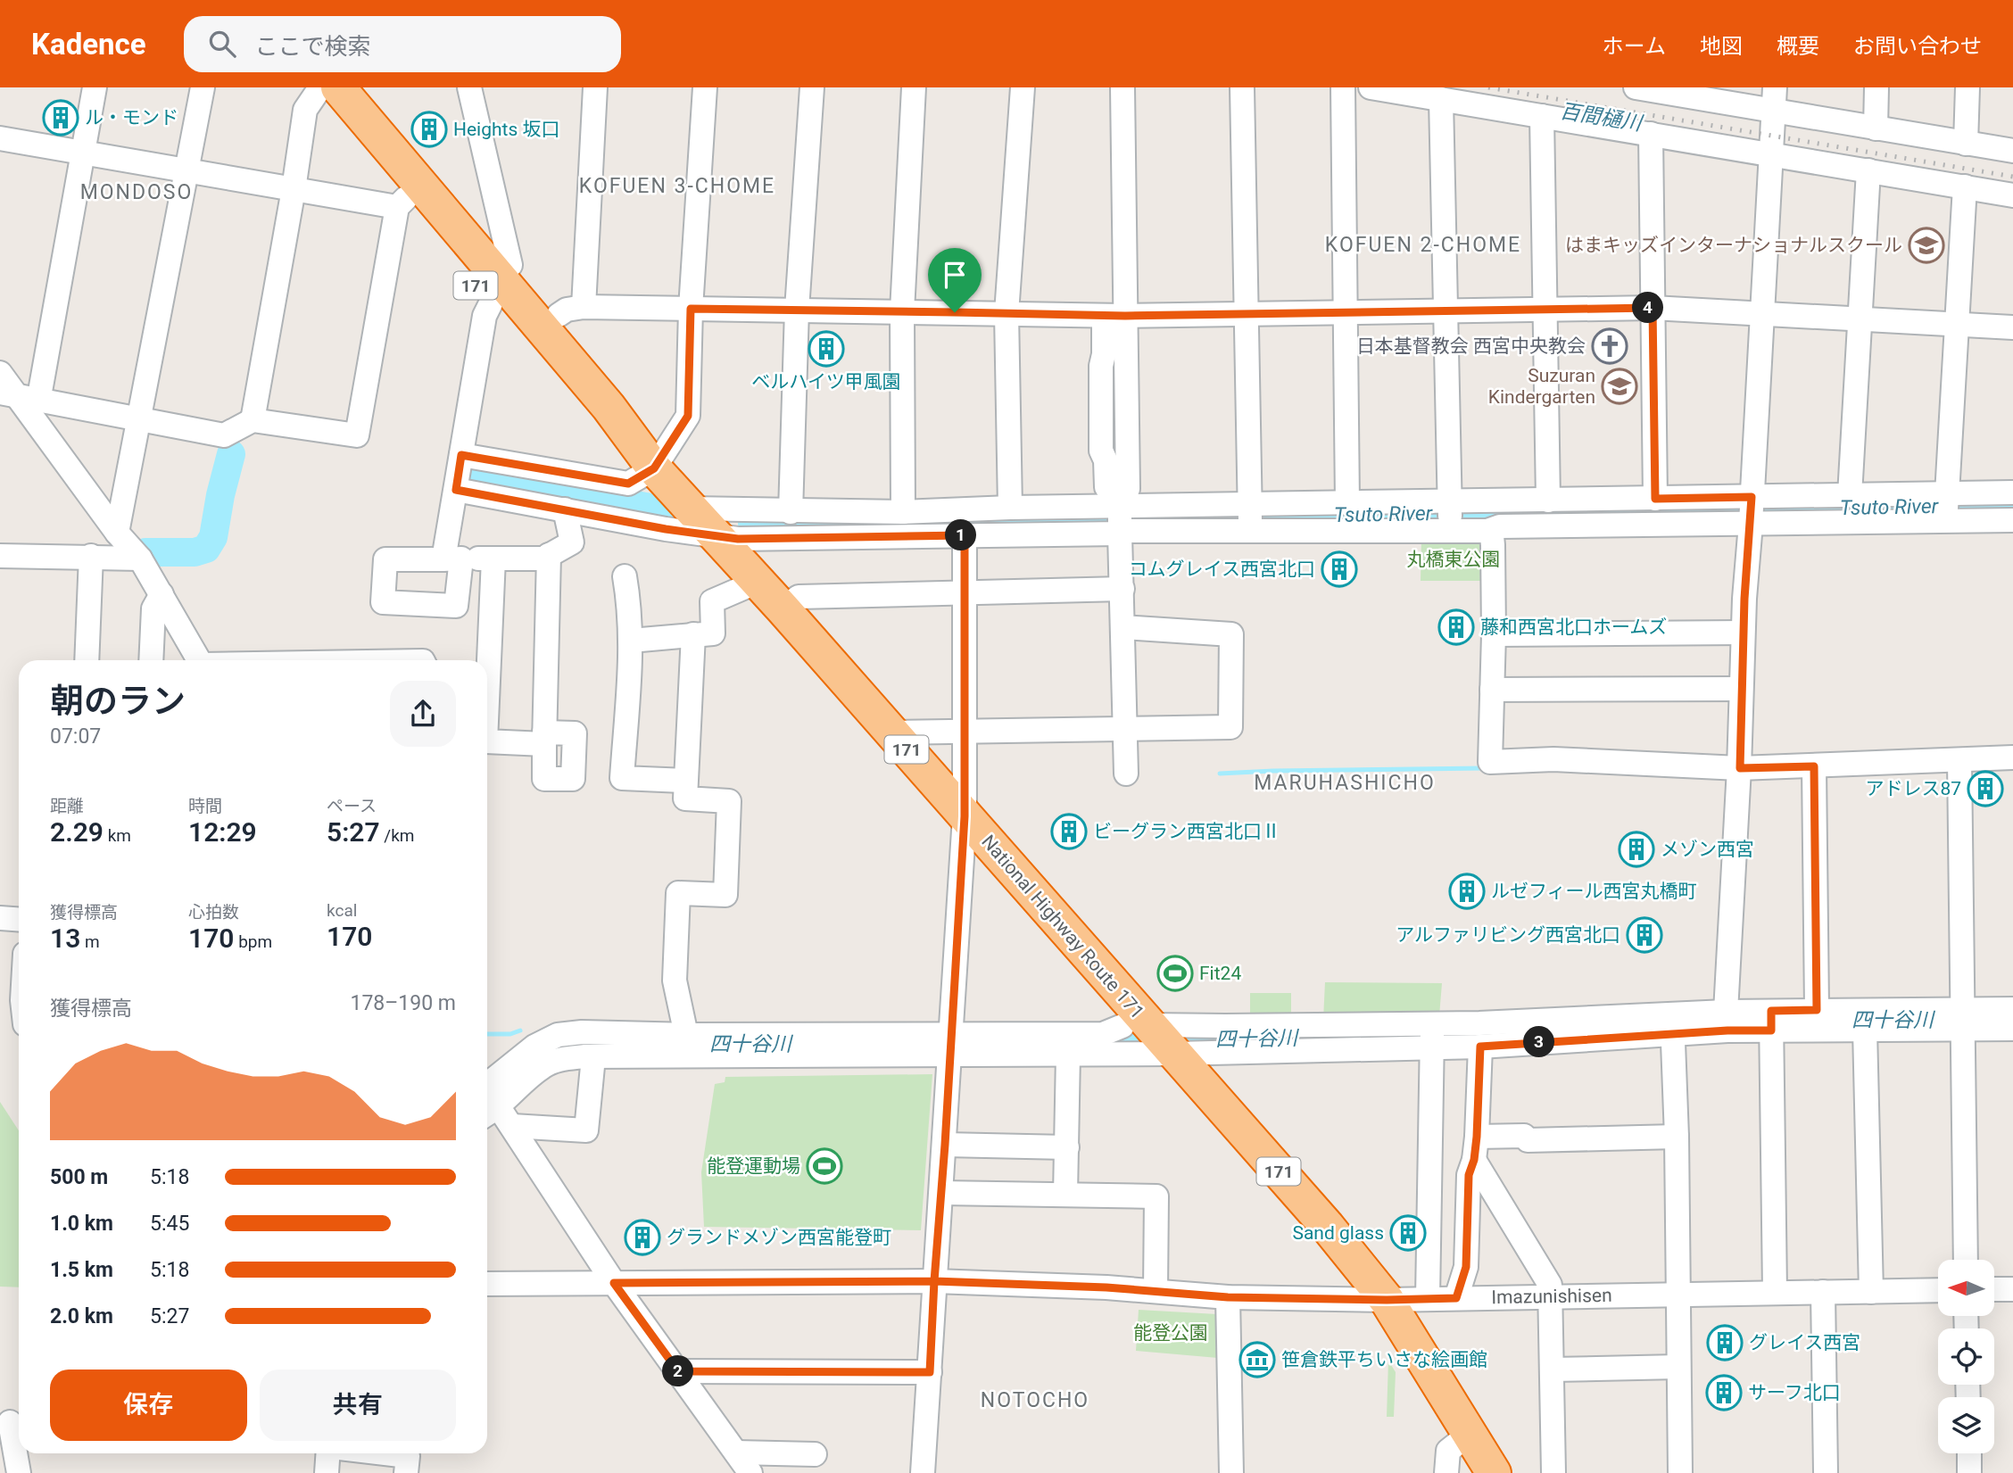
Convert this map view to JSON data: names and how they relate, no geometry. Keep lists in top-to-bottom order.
{
  "streets": {
    "highway": ["171", "National Highway Route 171"],
    "street": ["Imazunishisen"]
  },
  "crossings": [
    ["171", "National Highway Route 171"],
    ["National Highway Route 171", "Imazunishisen"]
  ],
  "districts": [
    "KOFUEN 3-CHOME",
    "MONDOSO",
    "KOFUEN 2-CHOME",
    "MARUHASHICHO",
    "NOTOCHO"
  ],
  "water": ["百間樋川", "Tsuto River", "四十谷川"],
  "parks": ["丸橋東公園", "能登公園"],
  "places": {
    "building": [
      "ル・モンド",
      "Heights 坂口",
      "ベルハイツ甲風園",
      "コムグレイス西宮北口",
      "藤和西宮北口ホームズ",
      "アドレス87",
      "ビーグラン西宮北口Ⅱ",
      "メゾン西宮",
      "ルゼフィール西宮丸橋町",
      "アルファリビング西宮北口",
      "Sand glass",
      "グランドメゾン西宮能登町",
      "グレイス西宮",
      "サーフ北口"
    ],
    "school or university": ["はまキッズインターナショナルスクール", "Suzuran Kindergarten"],
    "church": ["日本基督教会 西宮中央教会"],
    "sports": ["Fit24", "能登運動場"],
    "museum": ["笹倉鉄平ちいさな絵画館"]
  },
  "north": "left",
  "page": {
    "header": "Kadence",
    "search": "ここで検索",
    "nav": [
      "ホーム",
      "地図",
      "概要",
      "お問い合わせ"
    ],
    "pins": [
      "4",
      "1",
      "3",
      "2"
    ],
    "heading": ["朝のラン", "07:07"],
    "stats": [
      ["距離", "2.29 km"],
      ["時間", "12:29"],
      ["ペース", "5:27 /km"],
      ["獲得標高", "13 m"],
      ["心拍数", "170 bpm"],
      ["kcal", "170"]
    ],
    "chart": ["獲得標高", "178–190 m"],
    "list": [
      {
        "name": "500 m",
        "note": "5:18"
      },
      {
        "name": "1.0 km",
        "note": "5:45"
      },
      {
        "name": "1.5 km",
        "note": "5:18"
      },
      {
        "name": "2.0 km",
        "note": "5:27"
      }
    ],
    "buttons": ["保存", "共有"]
  }
}
